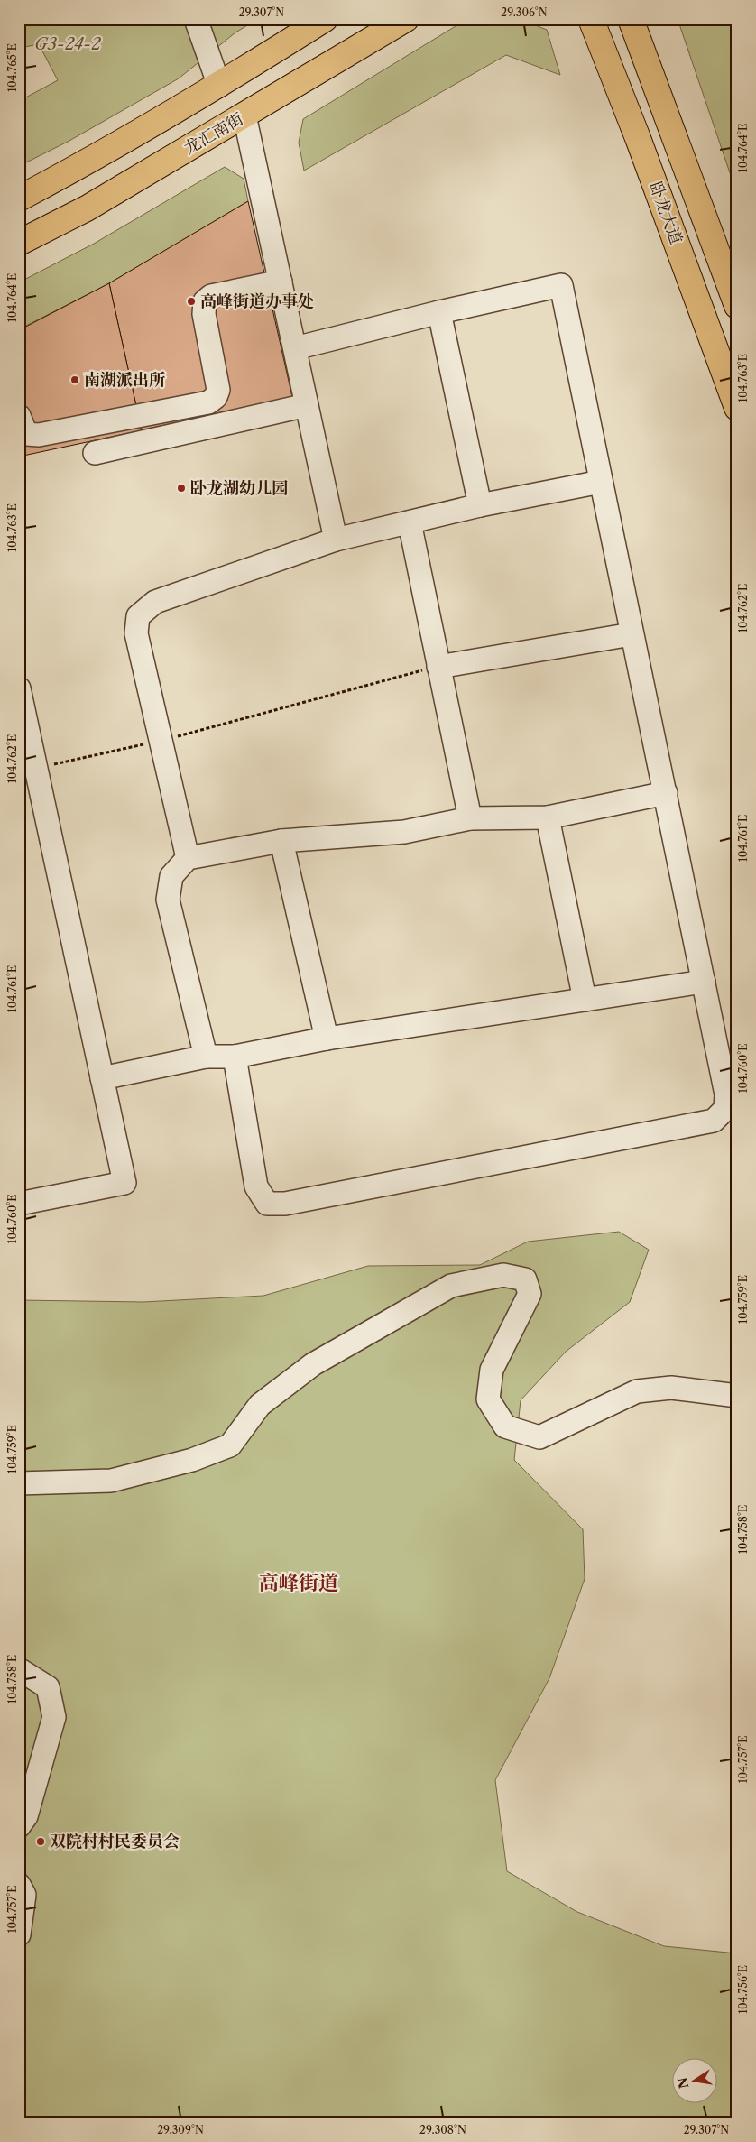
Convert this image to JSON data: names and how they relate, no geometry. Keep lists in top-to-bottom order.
{
  "streets": {
    "main road": ["龙汇南街", "卧龙大道"]
  },
  "districts": ["高峰街道"],
  "parks": ["G3-24-2"],
  "places": [
    "高峰街道办事处",
    "南湖派出所",
    "卧龙湖幼儿园",
    "双院村村民委员会"
  ],
  "north": "left",
  "coordinates": [
    "29.307°N",
    "29.306°N",
    "104.765°E",
    "104.764°E",
    "104.763°E",
    "104.762°E",
    "104.761°E",
    "104.760°E",
    "104.759°E",
    "104.758°E",
    "104.757°E",
    "104.756°E",
    "29.309°N",
    "29.308°N"
  ]
}
